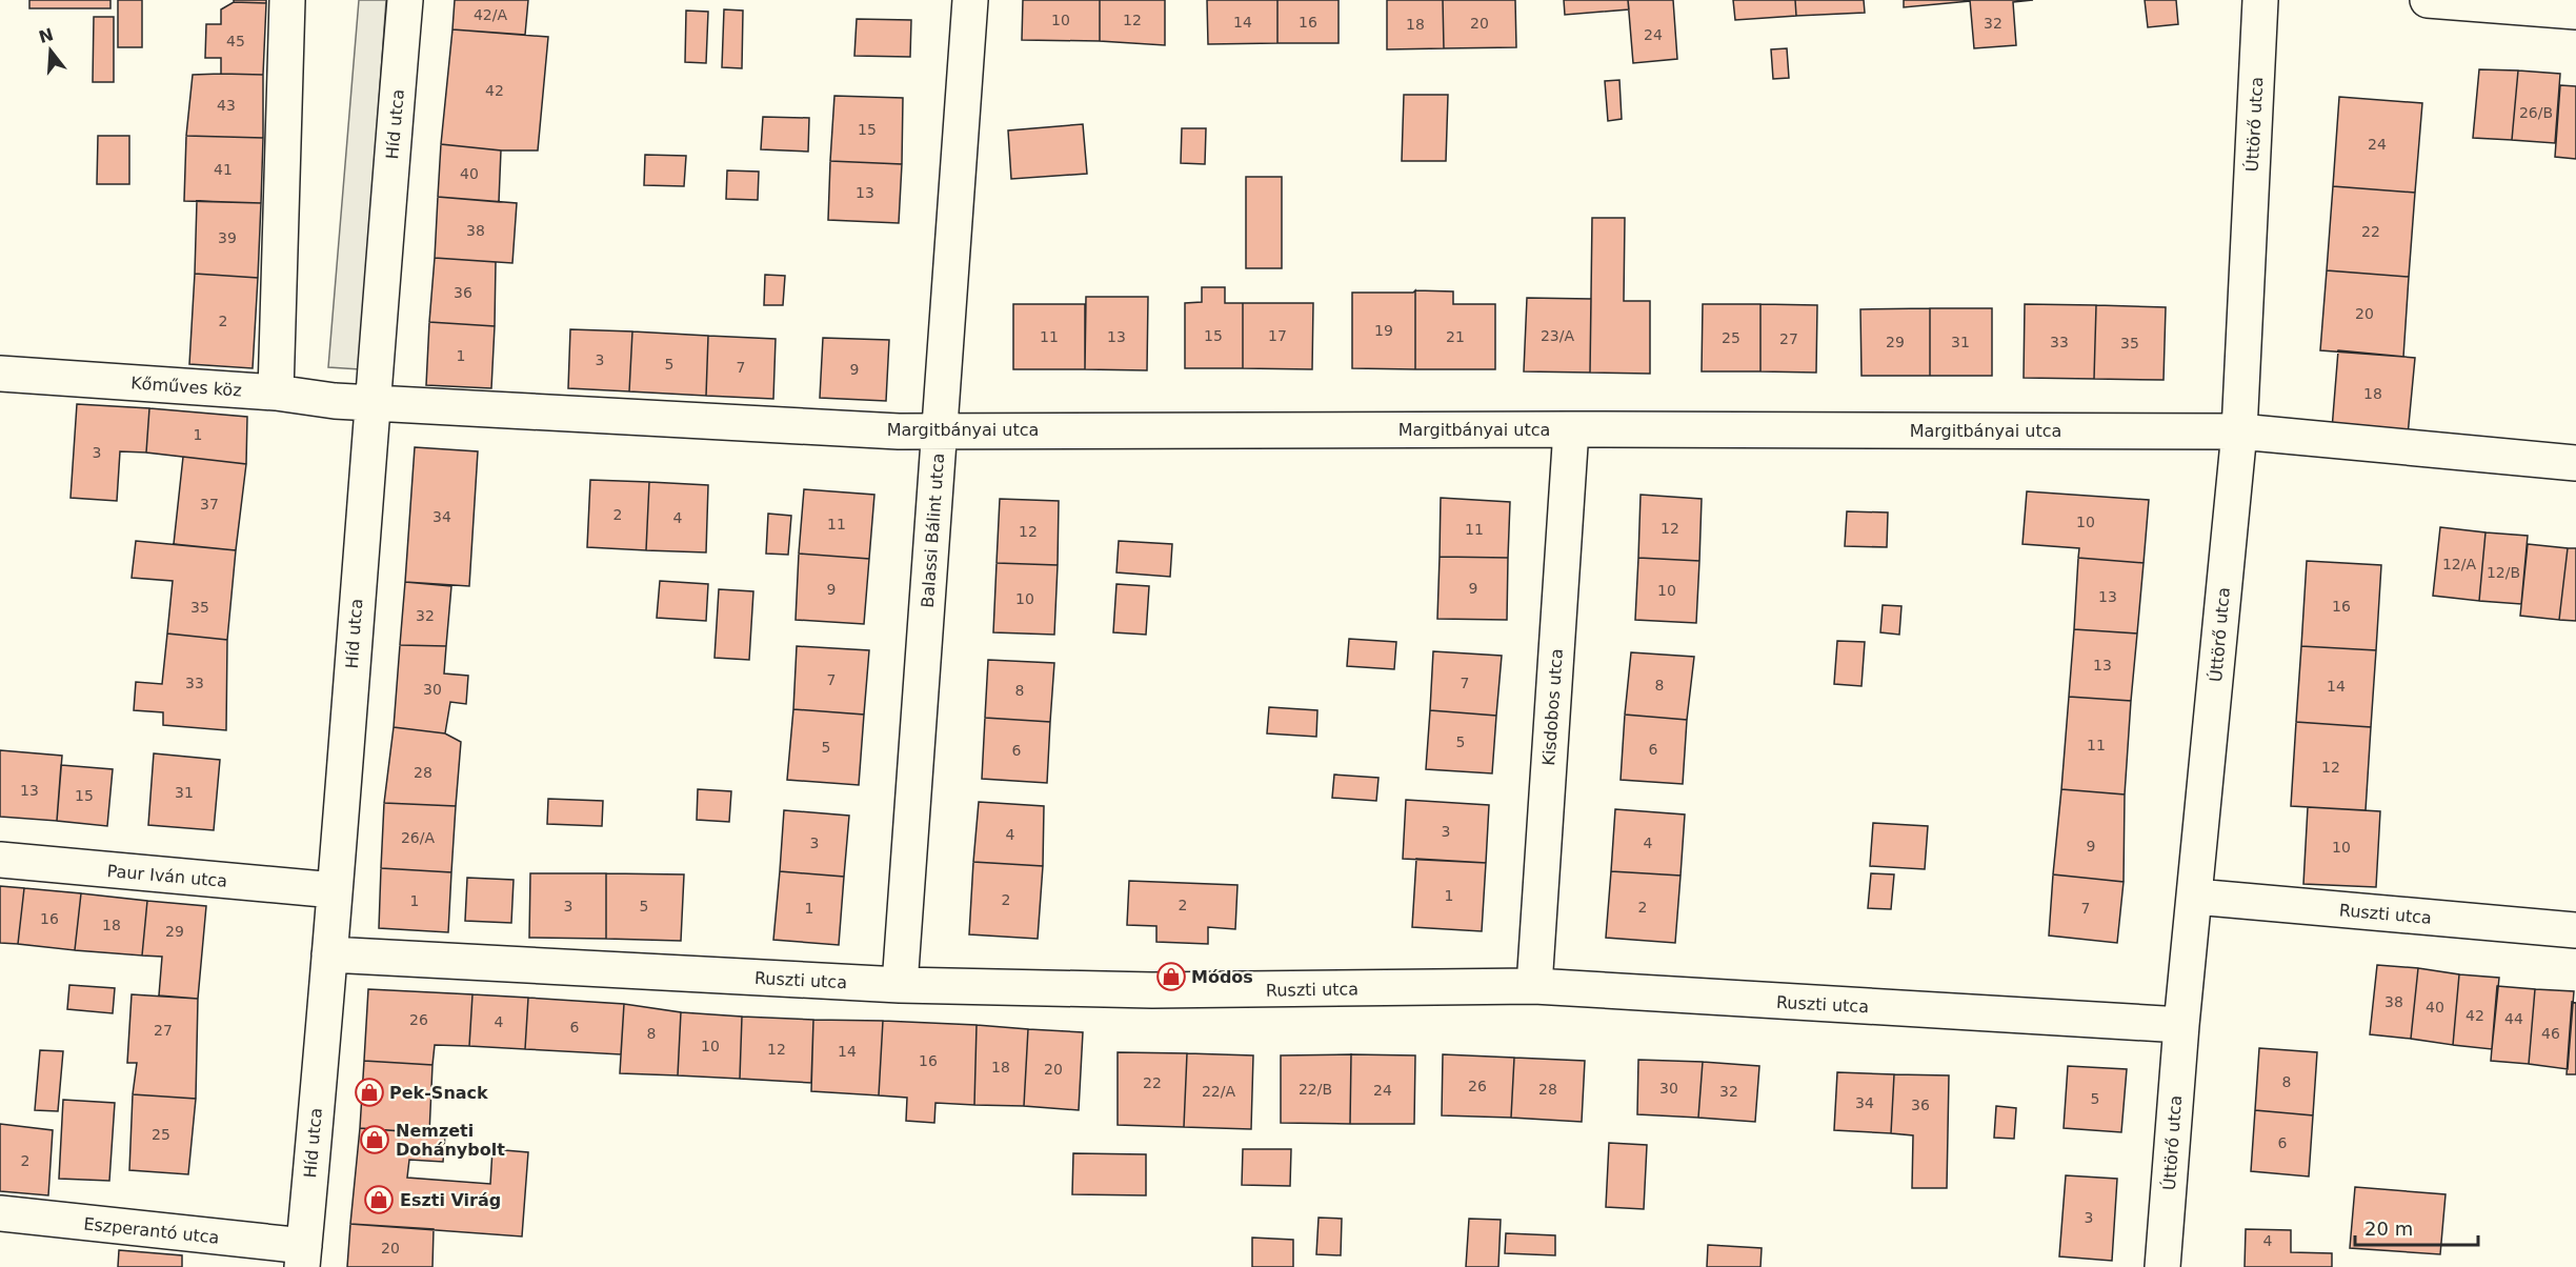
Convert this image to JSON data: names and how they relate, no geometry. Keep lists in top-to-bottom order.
{
  "streets": {
    "street": [
      "Híd utca",
      "Úttörő utca",
      "Kőműves köz",
      "Margitbányai utca",
      "Balassi Bálint utca",
      "Kisdobos utca",
      "Paur Iván utca",
      "Ruszti utca",
      "Eszperantó utca"
    ]
  },
  "crossings": [
    ["Híd utca", "Kőműves köz"],
    ["Híd utca", "Margitbányai utca"],
    ["Híd utca", "Paur Iván utca"],
    ["Híd utca", "Ruszti utca"],
    ["Híd utca", "Eszperantó utca"],
    ["Úttörő utca", "Margitbányai utca"],
    ["Úttörő utca", "Ruszti utca"],
    ["Kőműves köz", "Margitbányai utca"],
    ["Margitbányai utca", "Balassi Bálint utca"],
    ["Margitbányai utca", "Kisdobos utca"],
    ["Balassi Bálint utca", "Ruszti utca"],
    ["Kisdobos utca", "Ruszti utca"]
  ],
  "places": {
    "shop": [
      "Módos",
      "Pek-Snack",
      "Nemzeti Dohánybolt",
      "Eszti Virág"
    ]
  },
  "house_numbers": [
    "42/A",
    "10",
    "12",
    "14",
    "16",
    "20",
    "32",
    "18",
    "24",
    "45",
    "42",
    "43",
    "26/B",
    "15",
    "24",
    "41",
    "40",
    "13",
    "38",
    "22",
    "39",
    "36",
    "20",
    "2",
    "19",
    "15",
    "17",
    "23/A",
    "11",
    "13",
    "21",
    "25",
    "27",
    "29",
    "31",
    "33",
    "35",
    "1",
    "3",
    "5",
    "7",
    "9",
    "18",
    "1",
    "3",
    "37",
    "2",
    "34",
    "4",
    "10",
    "11",
    "12",
    "11",
    "12",
    "12/A",
    "12/B",
    "9",
    "9",
    "10",
    "13",
    "10",
    "16",
    "35",
    "32",
    "13",
    "7",
    "33",
    "7",
    "8",
    "14",
    "30",
    "8",
    "5",
    "11",
    "5",
    "6",
    "6",
    "12",
    "28",
    "13",
    "31",
    "15",
    "3",
    "4",
    "26/A",
    "3",
    "4",
    "9",
    "10",
    "1",
    "2",
    "1",
    "2",
    "3",
    "5",
    "2",
    "1",
    "7",
    "16",
    "18",
    "29",
    "38",
    "40",
    "42",
    "44",
    "26",
    "4",
    "6",
    "27",
    "8",
    "46",
    "10",
    "12",
    "14",
    "16",
    "18",
    "20",
    "8",
    "22",
    "26",
    "30",
    "22/B",
    "28",
    "24",
    "22/A",
    "32",
    "5",
    "34",
    "36",
    "25",
    "6",
    "2",
    "3",
    "4",
    "20"
  ],
  "scale_bar": "20 m",
  "north": "top"
}
